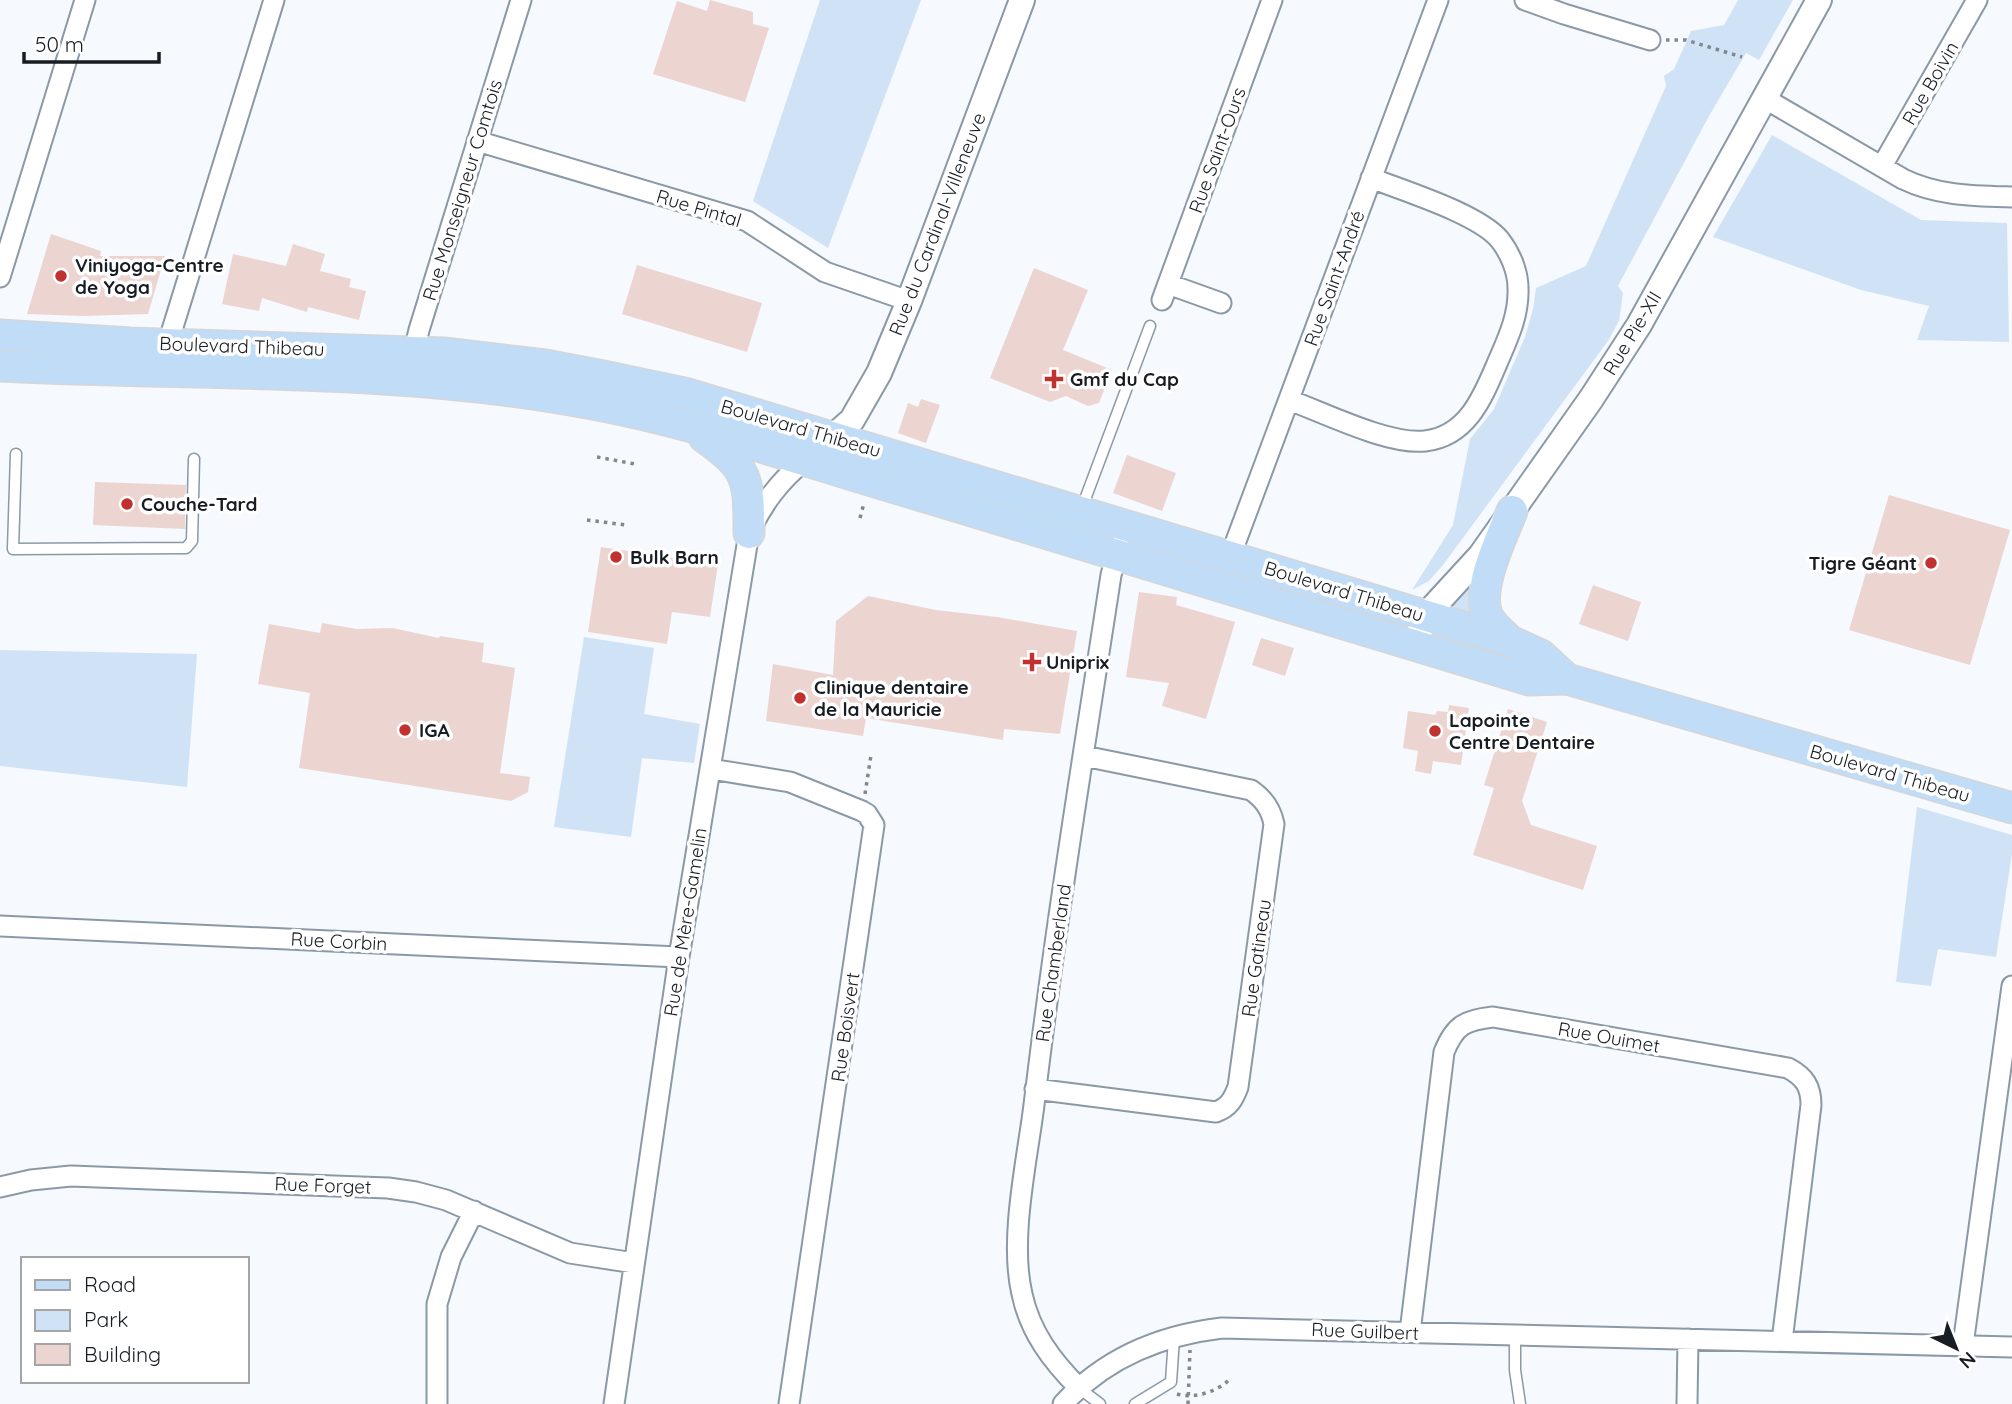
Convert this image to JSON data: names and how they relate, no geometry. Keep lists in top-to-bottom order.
{
  "streets": {
    "main road": ["Boulevard Thibeau"],
    "street": [
      "Rue Boivin",
      "Rue Saint-Ours",
      "Rue Monseigneur Comtois",
      "Rue Pintal",
      "Rue du Cardinal-Villeneuve",
      "Rue Saint-André",
      "Rue Pie-XII",
      "Rue de Mère-Gamelin",
      "Rue Corbin",
      "Rue Gatineau",
      "Rue Chamberland",
      "Rue Boisvert",
      "Rue Ouimet",
      "Rue Forget",
      "Rue Guilbert"
    ]
  },
  "crossings": [
    ["Rue Monseigneur Comtois", "Rue Pintal"],
    ["Rue Monseigneur Comtois", "Boulevard Thibeau"],
    ["Rue Pintal", "Rue du Cardinal-Villeneuve"],
    ["Rue du Cardinal-Villeneuve", "Boulevard Thibeau"],
    ["Rue du Cardinal-Villeneuve", "Rue de Mère-Gamelin"],
    ["Rue Saint-André", "Boulevard Thibeau"],
    ["Rue Pie-XII", "Boulevard Thibeau"],
    ["Boulevard Thibeau", "Rue de Mère-Gamelin"],
    ["Boulevard Thibeau", "Rue Chamberland"],
    ["Rue de Mère-Gamelin", "Rue Corbin"],
    ["Rue de Mère-Gamelin", "Rue Forget"],
    ["Rue Gatineau", "Rue Chamberland"],
    ["Rue Chamberland", "Rue Guilbert"],
    ["Rue Ouimet", "Rue Guilbert"]
  ],
  "places": {
    "other": [
      "Viniyoga-Centre de Yoga",
      "Couche-Tard",
      "Bulk Barn",
      "Tigre Géant",
      "Clinique dentaire de la Mauricie",
      "IGA",
      "Lapointe Centre Dentaire"
    ],
    "health": ["Gmf du Cap", "Uniprix"]
  },
  "legend": ["Road", "Park", "Building"],
  "scale_bar": "50 m",
  "north": "bottom right"
}
